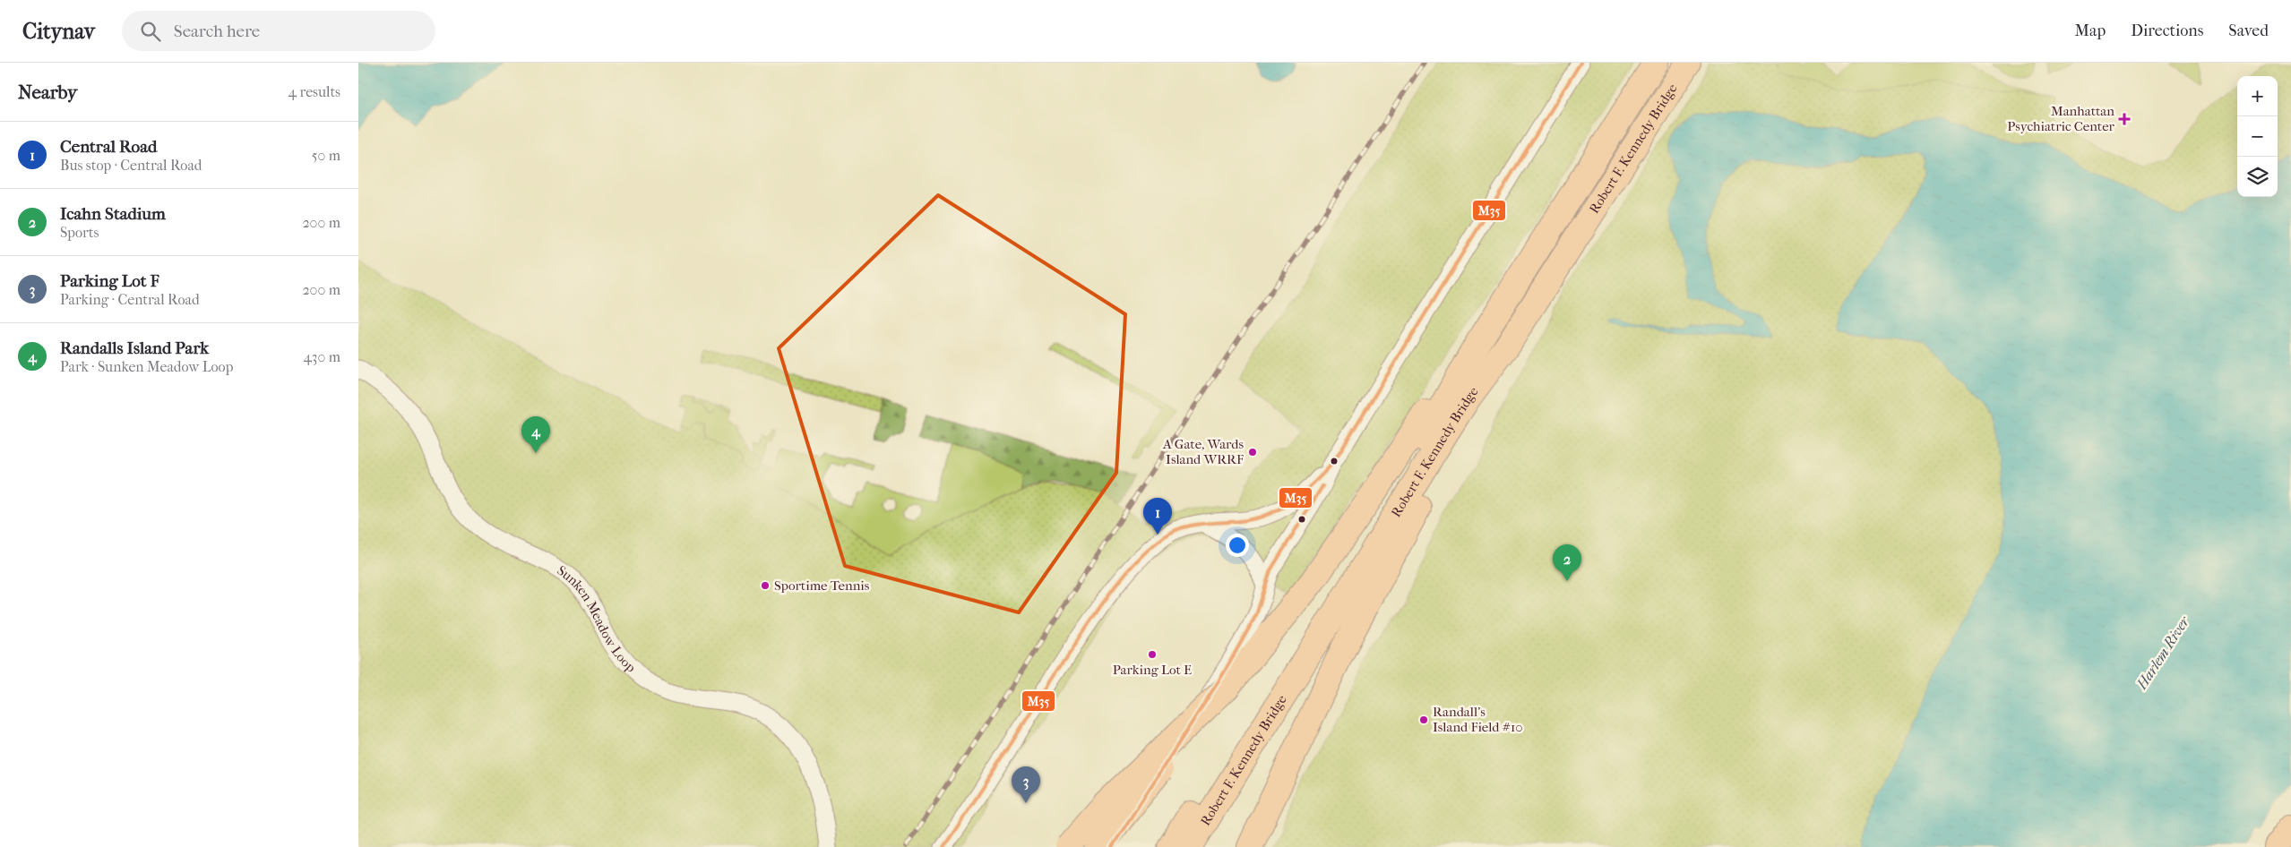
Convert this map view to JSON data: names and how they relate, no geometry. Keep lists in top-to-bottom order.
{
  "streets": {
    "highway": ["Robert F. Kennedy Bridge"],
    "street": ["Sunken Meadow Loop"]
  },
  "water": ["Harlem River"],
  "places": {
    "health": ["Manhattan Psychiatric Center"],
    "other": [
      "A Gate, Wards Island WRRF",
      "Sportime Tennis",
      "Parking Lot E",
      "Randall's Island Field #10"
    ]
  },
  "lines": ["transit line M35"],
  "page": {
    "header": "Citynav",
    "search": "Search here",
    "nav": ["Map", "Directions", "Saved"],
    "heading": ["Nearby", "4 results"],
    "map_buttons": ["+", "−"],
    "list": [
      {
        "mark": "1",
        "name": "Central Road",
        "note": "Bus stop · Central Road",
        "value": "50 m"
      },
      {
        "mark": "2",
        "name": "Icahn Stadium",
        "note": "Sports",
        "value": "200 m"
      },
      {
        "mark": "3",
        "name": "Parking Lot F",
        "note": "Parking · Central Road",
        "value": "200 m"
      },
      {
        "mark": "4",
        "name": "Randalls Island Park",
        "note": "Park · Sunken Meadow Loop",
        "value": "430 m"
      }
    ],
    "pins": [
      "4",
      "1",
      "2",
      "3"
    ]
  }
}
